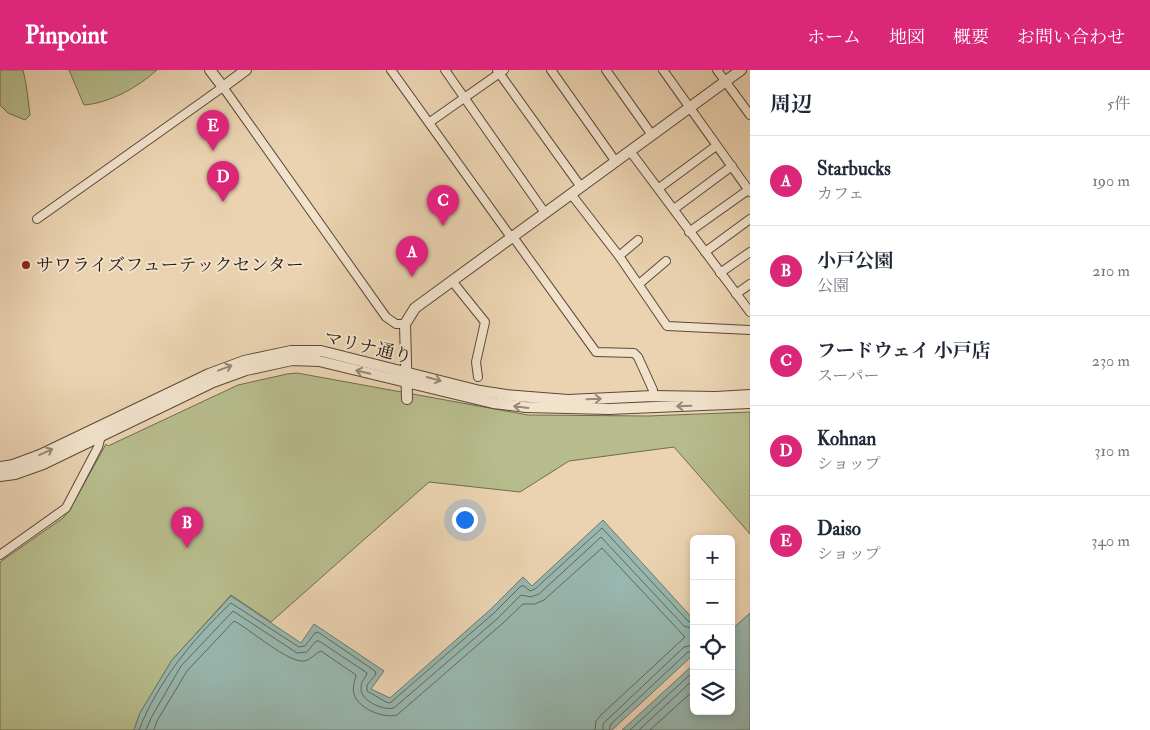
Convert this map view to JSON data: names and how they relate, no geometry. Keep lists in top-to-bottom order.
{
  "streets": {
    "street": ["マリナ通り"]
  },
  "places": ["サワライズフューテックセンター"],
  "page": {
    "header": "Pinpoint",
    "nav": [
      "ホーム",
      "地図",
      "概要",
      "お問い合わせ"
    ],
    "heading": ["周辺", "5件"],
    "pins": [
      "E",
      "D",
      "C",
      "A",
      "B"
    ],
    "list": [
      {
        "mark": "A",
        "name": "Starbucks",
        "note": "カフェ",
        "value": "190 m"
      },
      {
        "mark": "B",
        "name": "小戸公園",
        "note": "公園",
        "value": "210 m"
      },
      {
        "mark": "C",
        "name": "フードウェイ 小戸店",
        "note": "スーパー",
        "value": "230 m"
      },
      {
        "mark": "D",
        "name": "Kohnan",
        "note": "ショップ",
        "value": "310 m"
      },
      {
        "mark": "E",
        "name": "Daiso",
        "note": "ショップ",
        "value": "340 m"
      }
    ],
    "map_buttons": ["+", "−"]
  }
}
